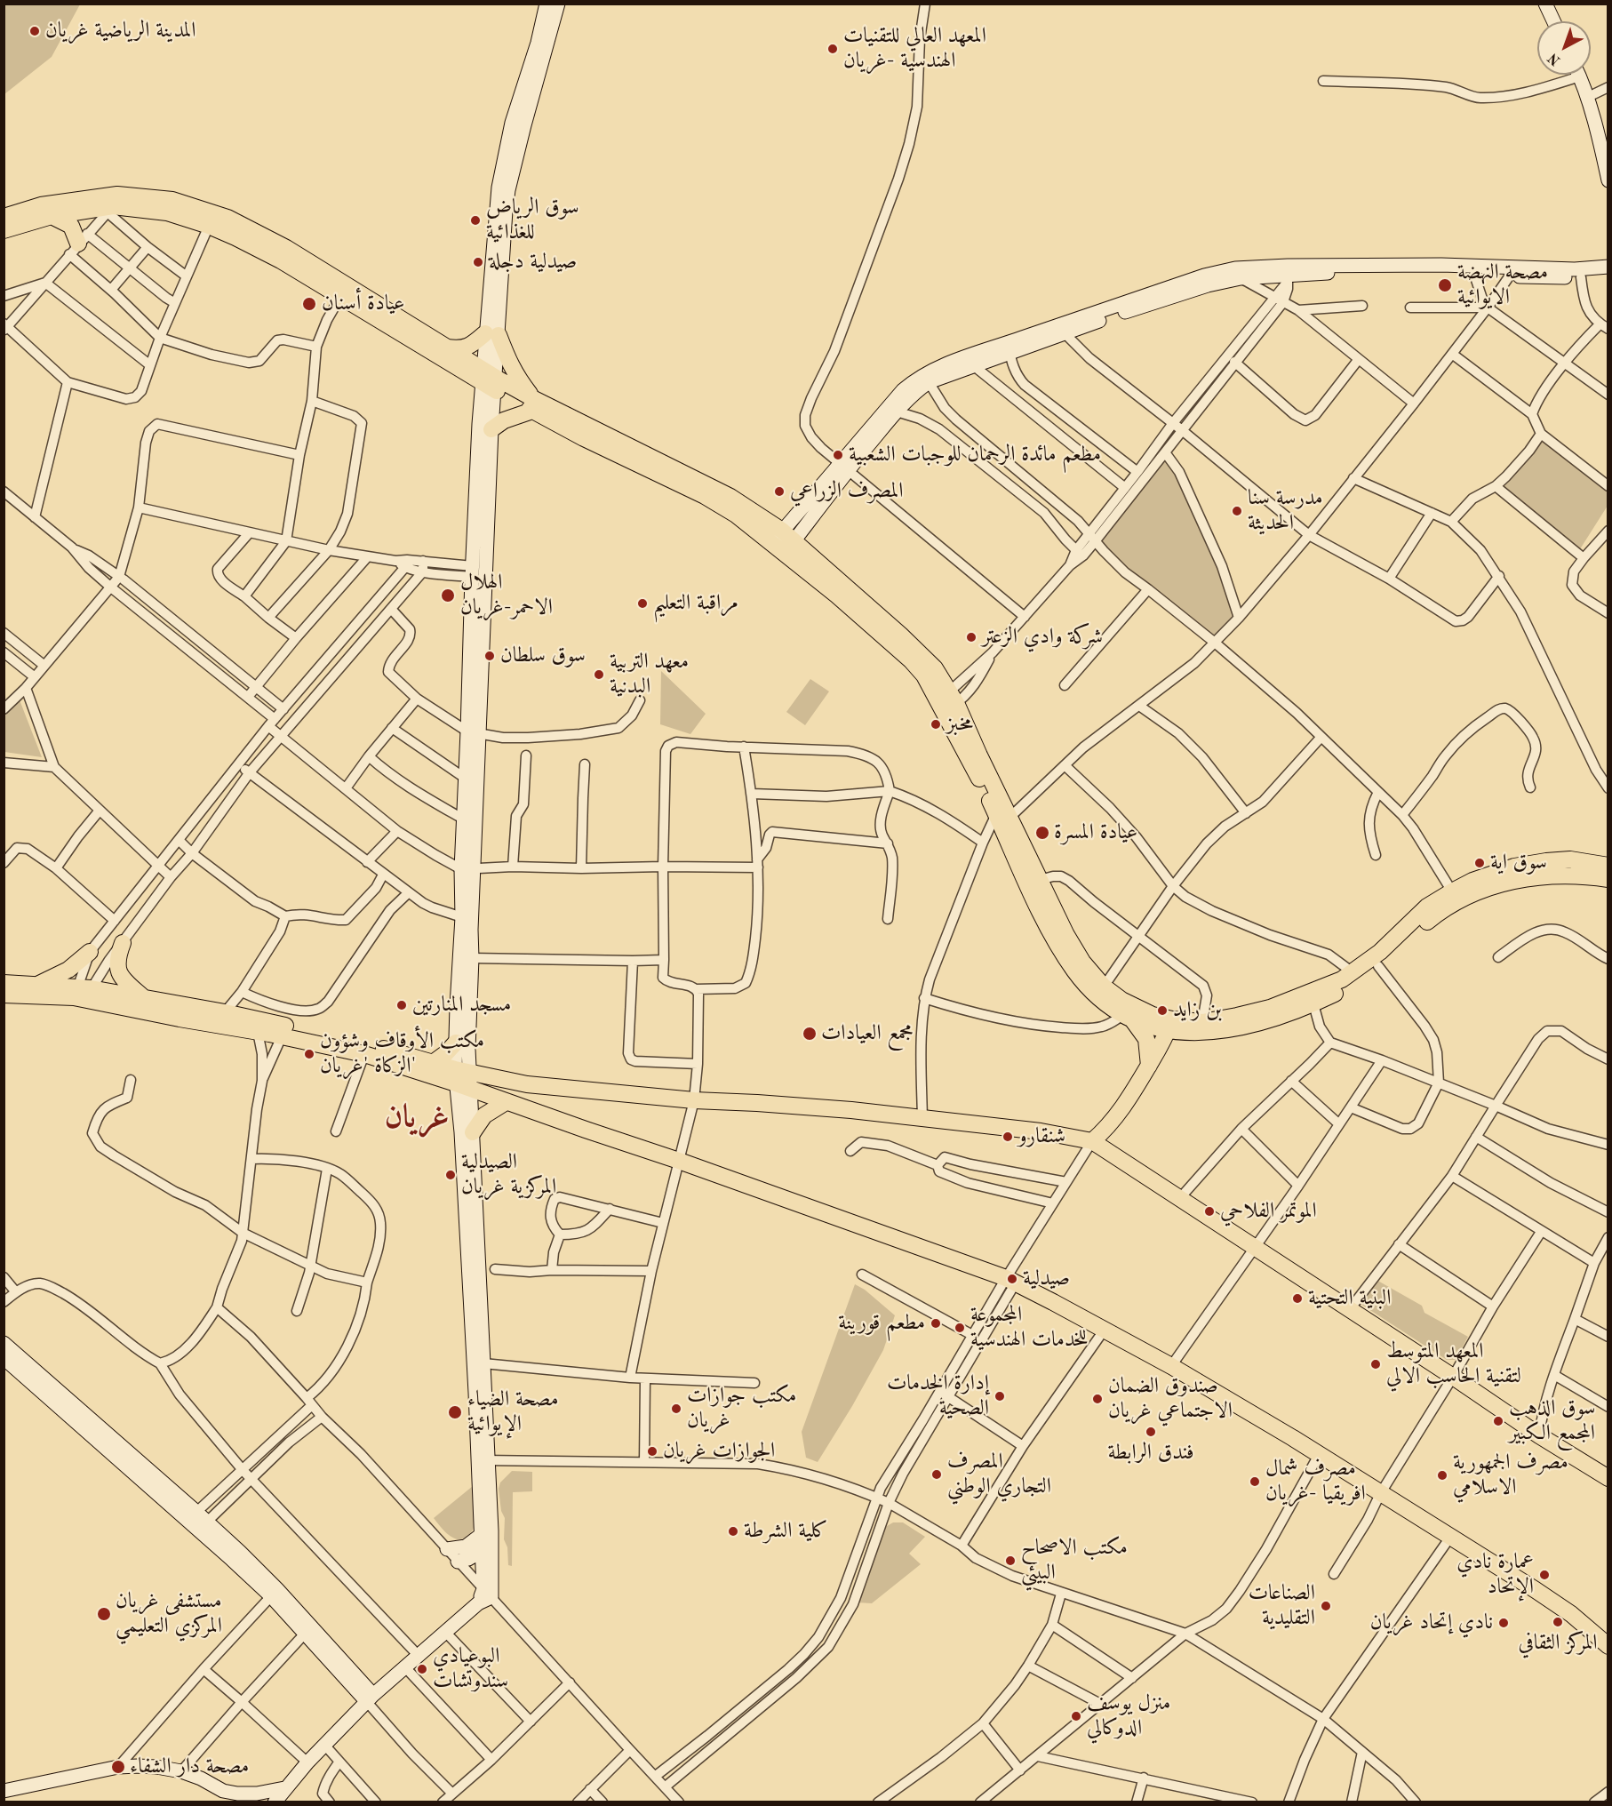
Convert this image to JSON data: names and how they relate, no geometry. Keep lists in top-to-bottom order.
{
  "districts": ["غريان"],
  "places": [
    "المدينة الرياضية غريان",
    "المعهد العالي للتقنيات الهندسية -غريان",
    "سوق الرياض للغذائية",
    "صيدلية دجلة",
    "مصحة النهضة الايوائية",
    "عيادة أسنان",
    "مطعم مائدة الرحمان للوجبات الشعبية",
    "المصرف الزراعي",
    "مدرسة سنا الحديثة",
    "الهلال الاحمر-غريان",
    "مراقبة التعليم",
    "شركة وادي الزعتر",
    "سوق سلطان",
    "معهد التربية البدنية",
    "مخبز",
    "عيادة المسرة",
    "سوق اية",
    "مسجد المنارتين",
    "بن زايد",
    "مجمع العيادات",
    "مكتب الأوقاف وشؤون الزكاة 'غريان'",
    "شنقارو",
    "الصيدلية المركزية غريان",
    "الموتمر الفلاحي",
    "صيدلية",
    "البنية التحتية",
    "مطعم قورينة",
    "المجموعة للخدمات الهندسية",
    "المعهد المتوسط لتقنية الحاسب الالي",
    "إدارة الخدمات الصحية",
    "صندوق الضمان الاجتماعي غريان",
    "مكتب جوازات غريان",
    "مصحة الضياء الإيوائية",
    "سوق الذهب المجمع الكبير",
    "فندق الرابطة",
    "الجوازات غريان",
    "المصرف التجاري الوطني",
    "مصرف الجمهورية الاسلامي",
    "مصرف شمال افريقيا -غريان",
    "كلية الشرطة",
    "مكتب الاصحاح البيئي",
    "عمارة نادي الإتحاد",
    "الصناعات التقليدية",
    "مستشفى غريان المركزي التعليمي",
    "المركز الثقافي",
    "نادي إتحاد غريان",
    "البوعيادي سندوتشات",
    "منزل يوسف الدوكالي",
    "مصحة دار الشفاء"
  ],
  "north": "bottom left"
}
